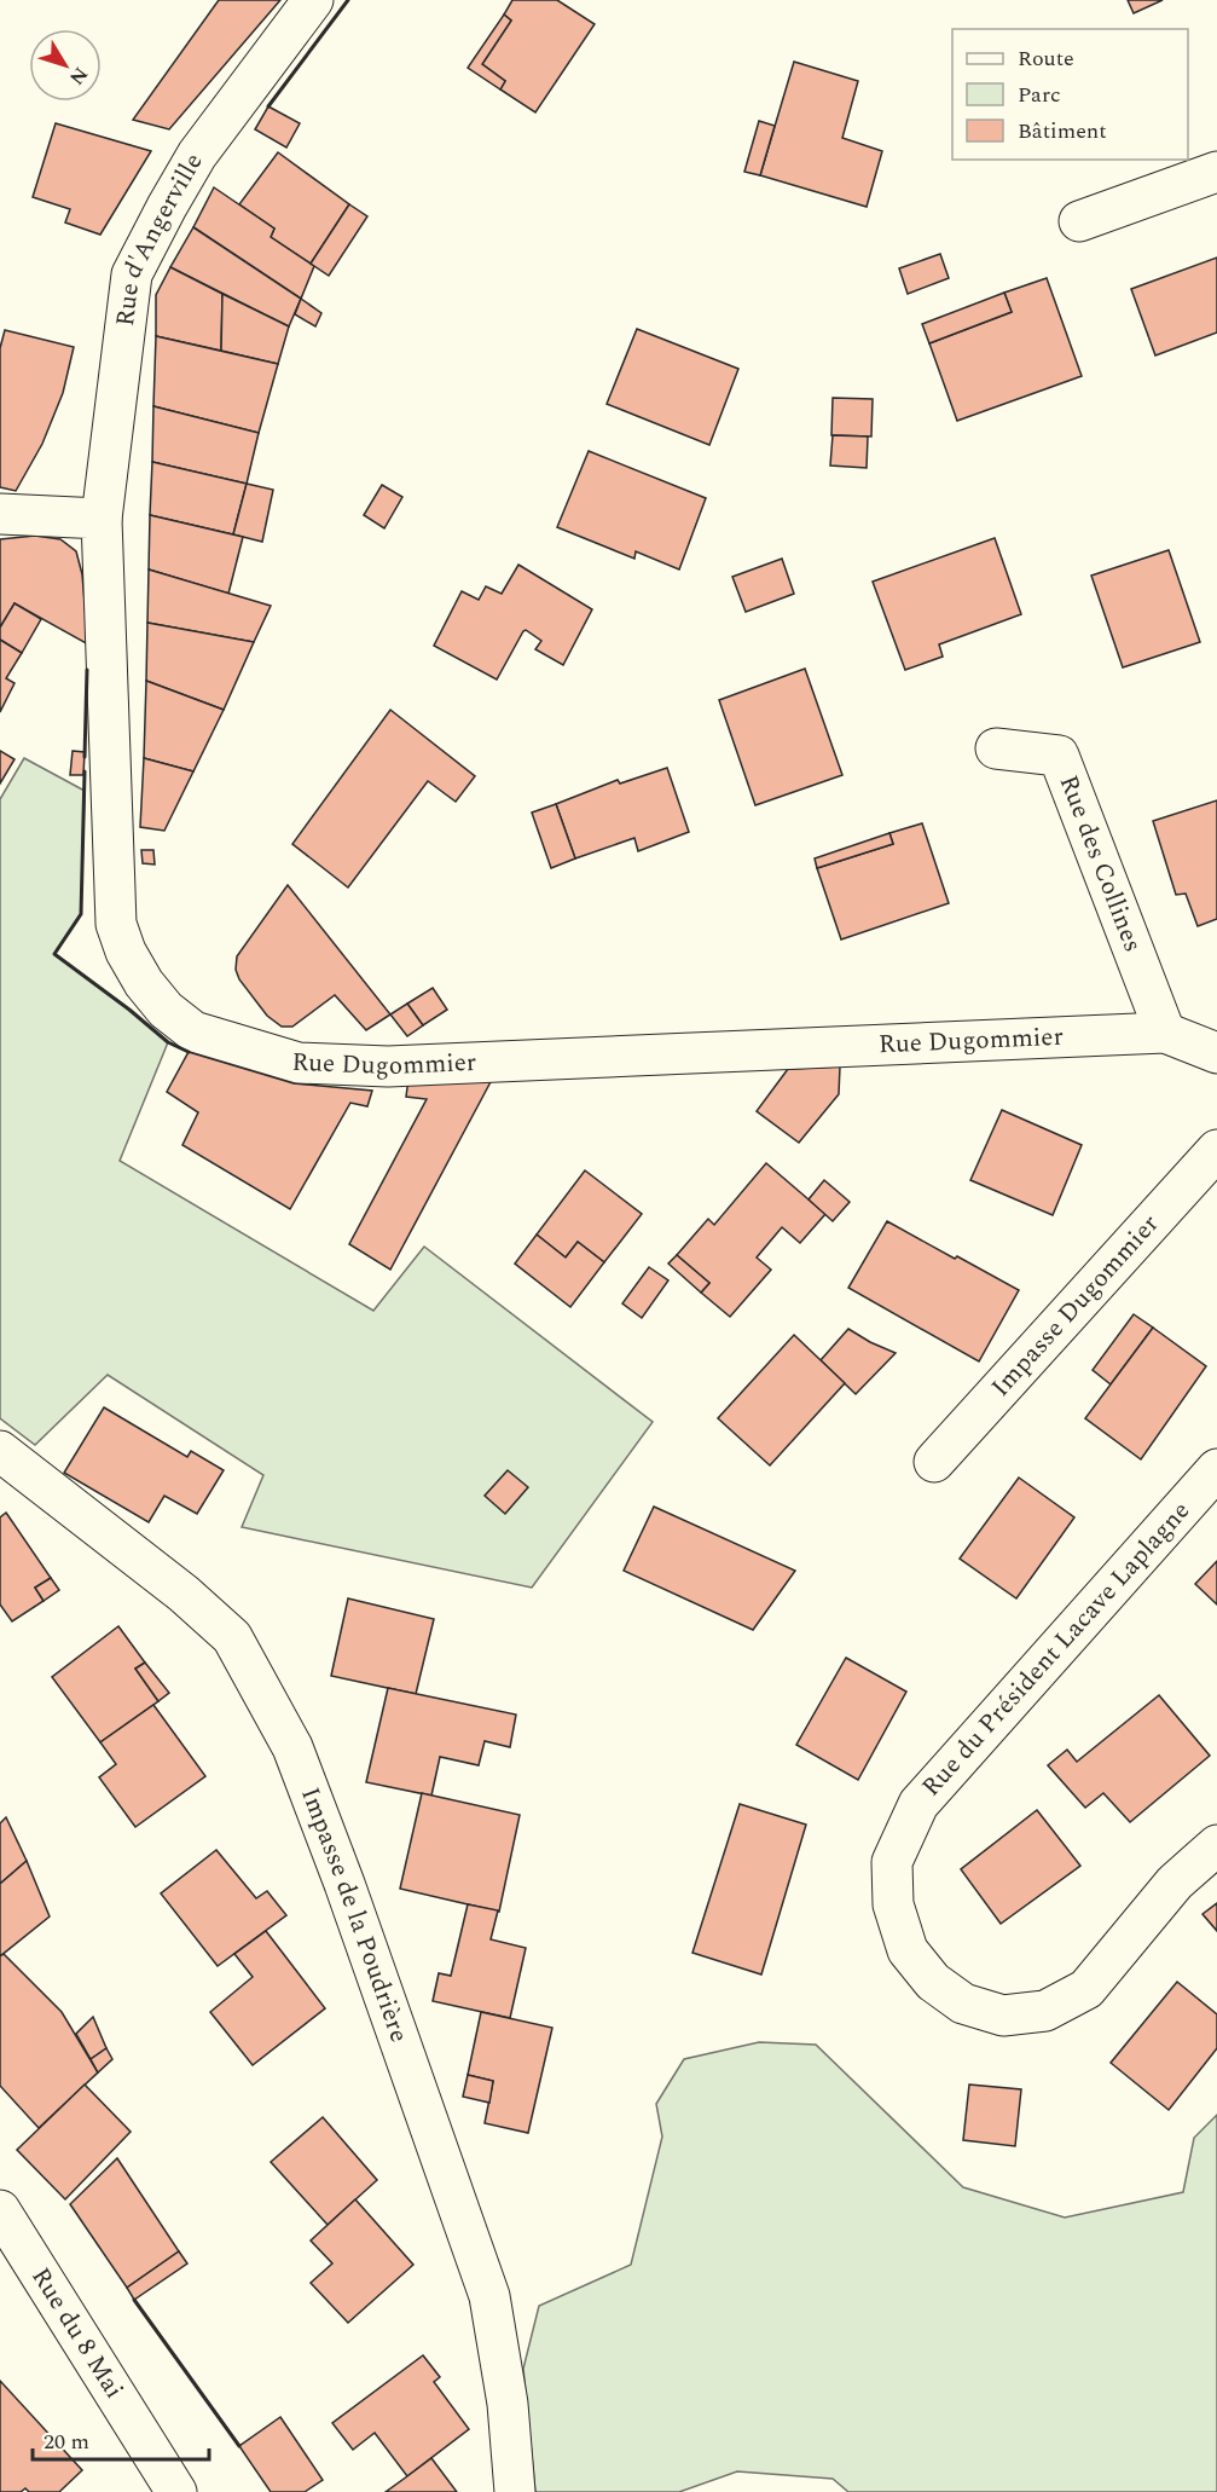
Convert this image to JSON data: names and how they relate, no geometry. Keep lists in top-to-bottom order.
{
  "streets": {
    "street": [
      "Rue d'Angerville",
      "Rue des Collines",
      "Rue Dugommier",
      "Impasse Dugommier",
      "Rue du Président Lacave Laplagne",
      "Impasse de la Poudrière",
      "Rue du 8 Mai"
    ]
  },
  "crossings": [
    ["Rue d'Angerville", "Rue Dugommier"],
    ["Rue des Collines", "Rue Dugommier"]
  ],
  "legend": ["Route", "Parc", "Bâtiment"],
  "scale_bar": "20 m",
  "north": "bottom right"
}
